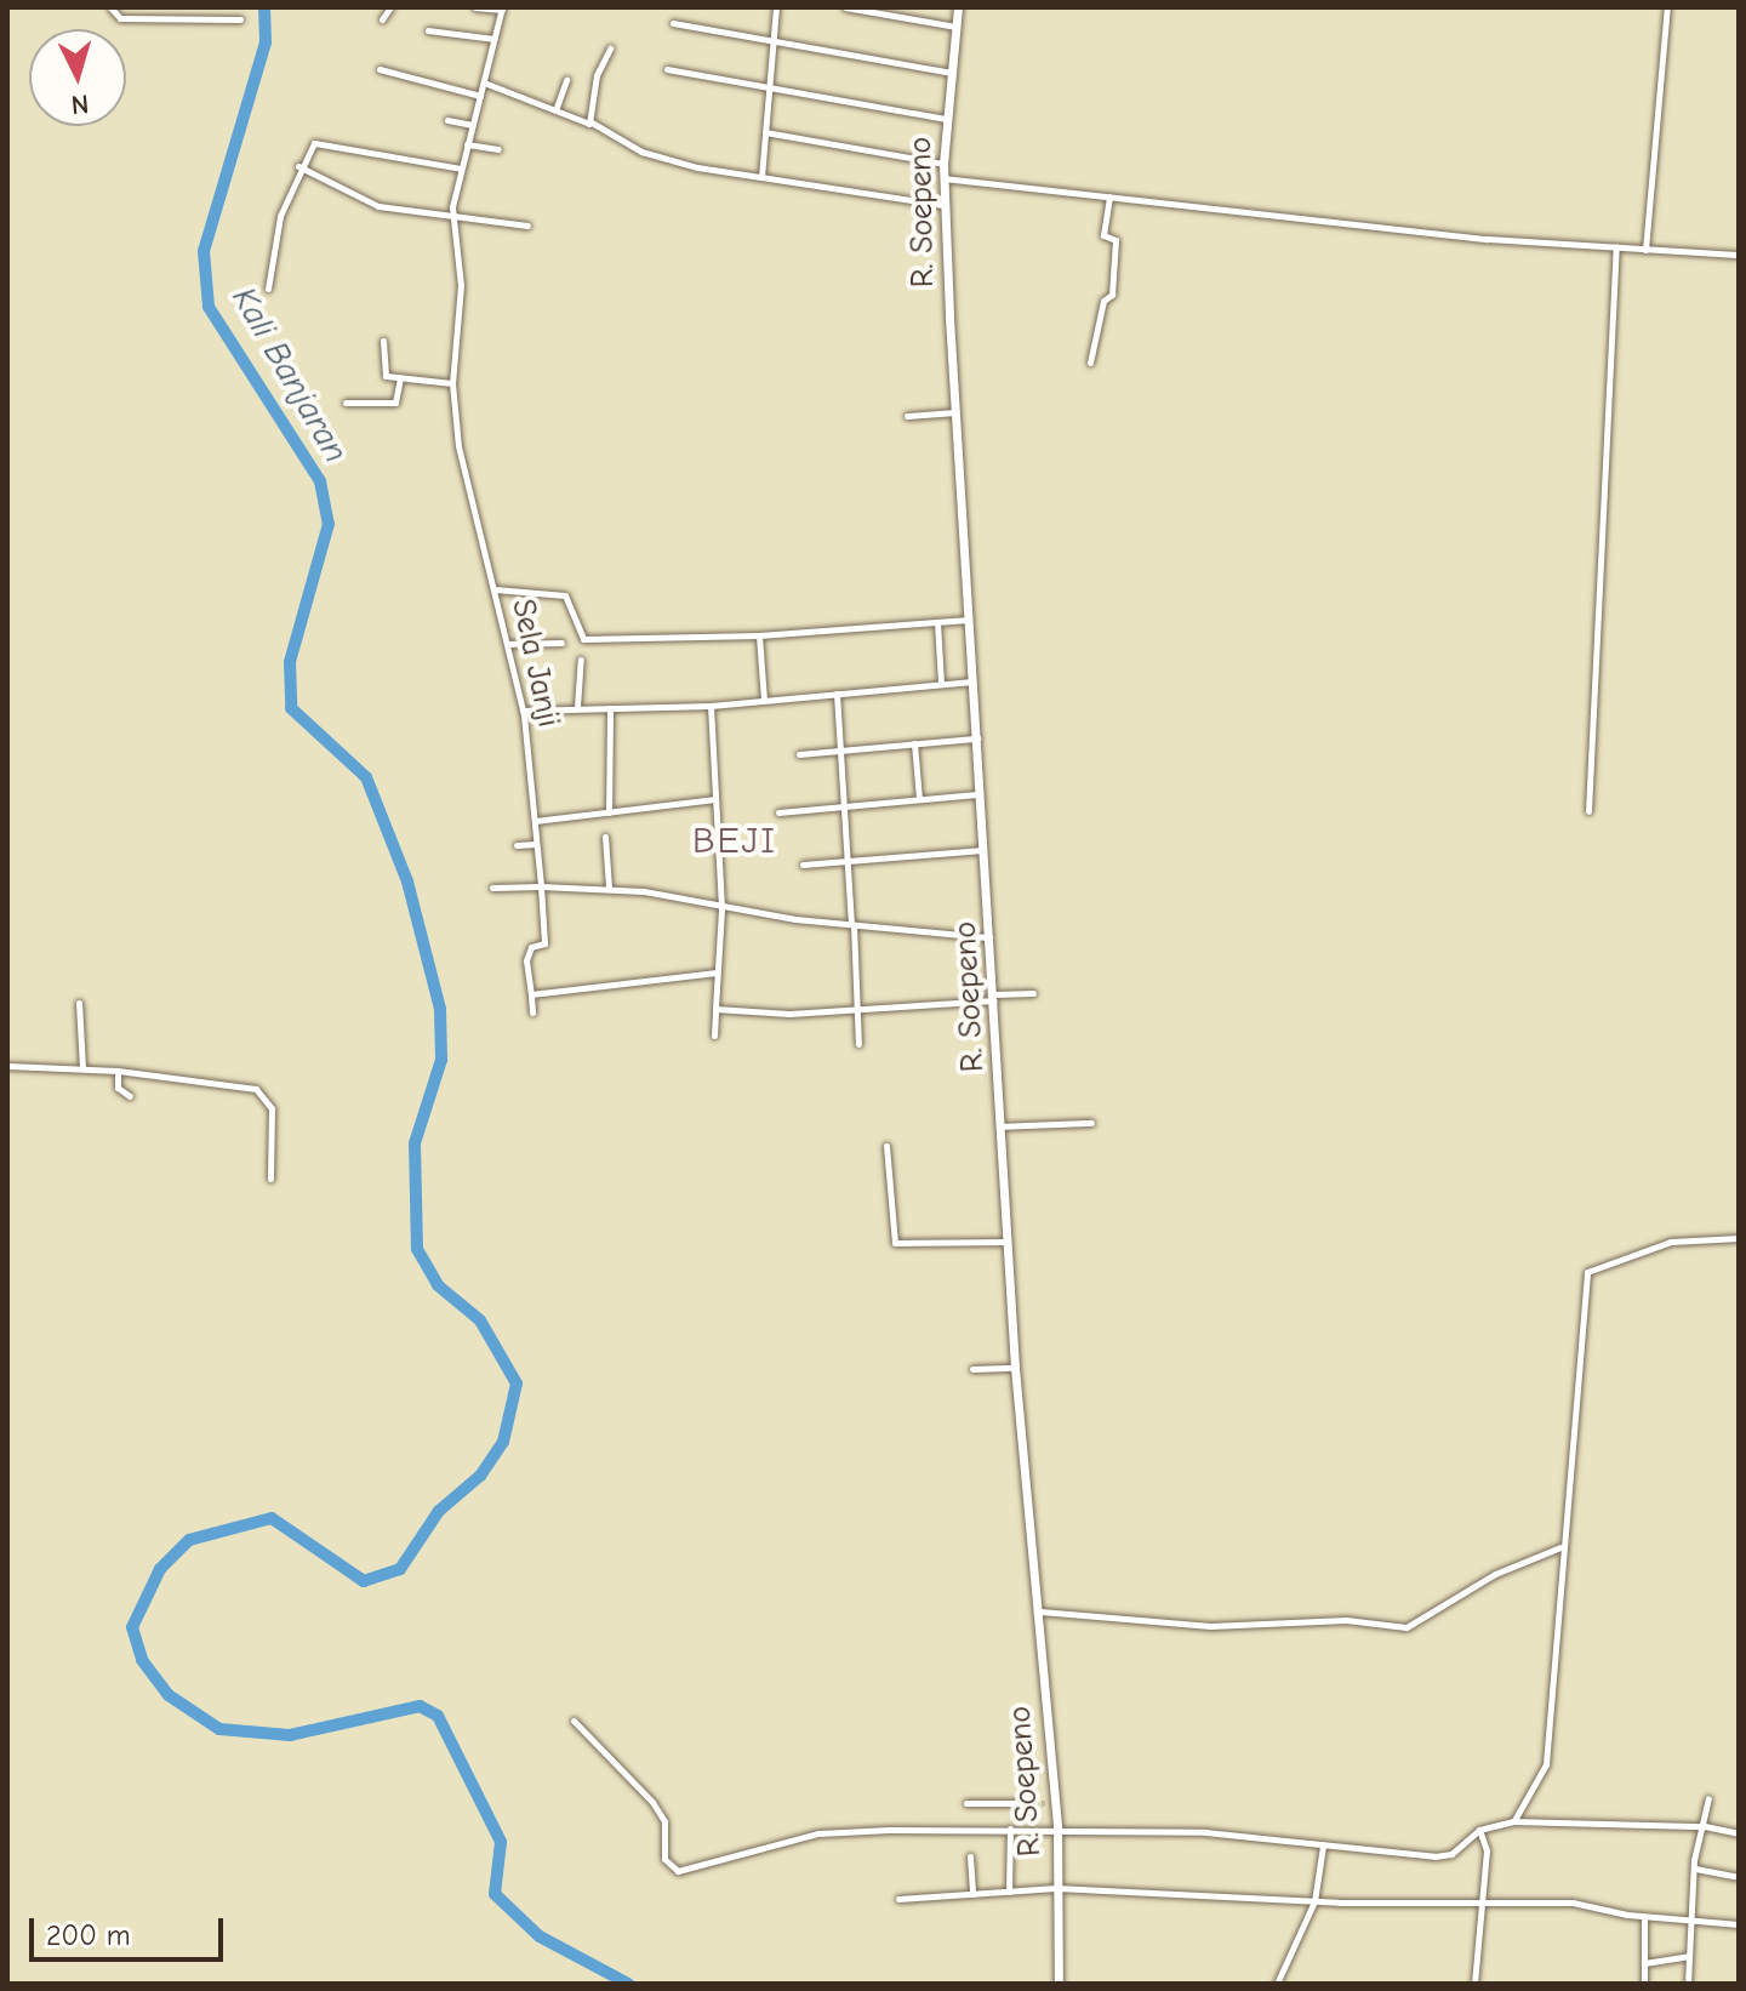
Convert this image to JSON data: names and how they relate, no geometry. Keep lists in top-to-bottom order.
{
  "streets": {
    "street": ["R. Soepeno", "Sela Janji"]
  },
  "districts": ["BEJI"],
  "water": ["Kali Banjaran"],
  "scale_bar": "200 m",
  "north": "bottom"
}
